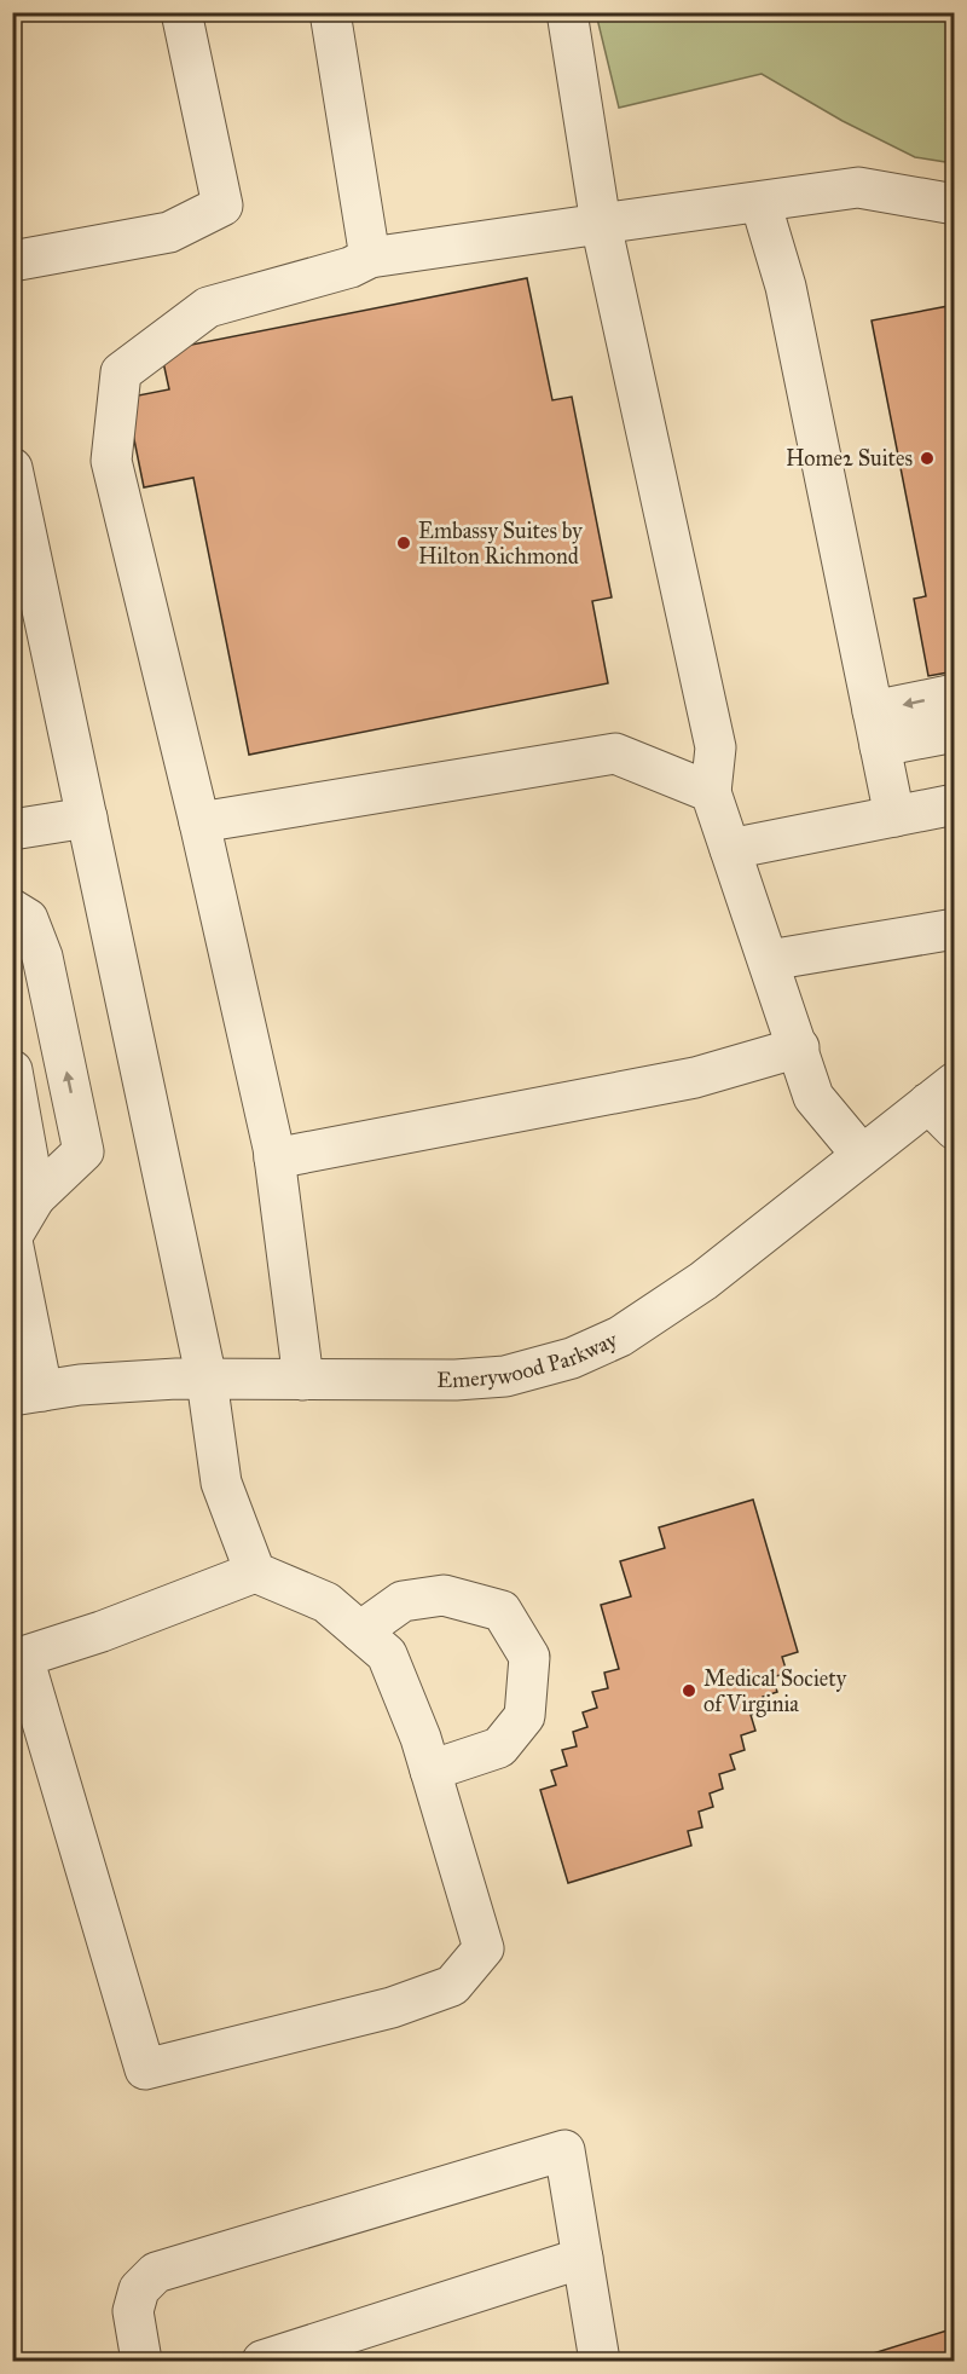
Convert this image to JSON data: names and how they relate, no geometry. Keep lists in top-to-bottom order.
{
  "streets": {
    "street": ["Emerywood Parkway"]
  },
  "places": ["Home2 Suites", "Embassy Suites by Hilton Richmond", "Medical Society of Virginia"]
}
